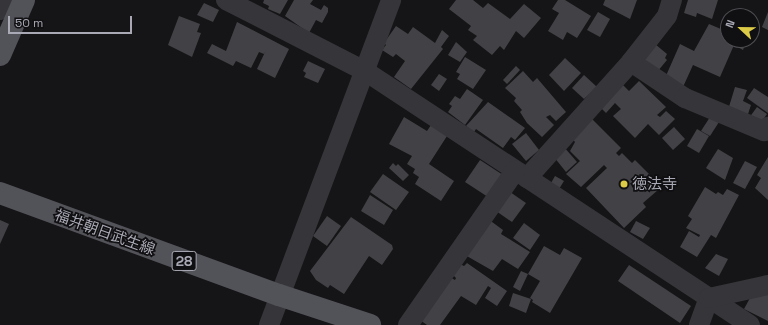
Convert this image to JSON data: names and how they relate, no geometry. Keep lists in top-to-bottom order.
{
  "streets": {
    "main road": ["福井朝日武生線", "28"]
  },
  "places": ["徳法寺"],
  "scale_bar": "50 m",
  "north": "left"
}
